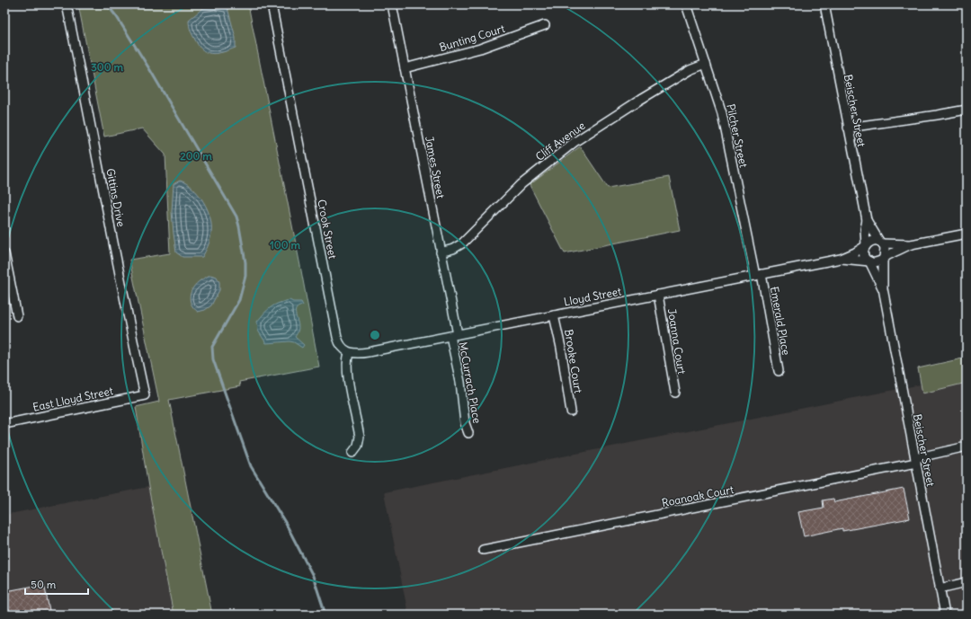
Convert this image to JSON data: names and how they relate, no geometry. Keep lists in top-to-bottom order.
{
  "streets": {
    "street": [
      "Bunting Court",
      "Beischer Street",
      "Pilcher Street",
      "Cliff Avenue",
      "James Street",
      "Gittins Drive",
      "Crook Street",
      "Lloyd Street",
      "Emerald Place",
      "Joanna Court",
      "Brooke Court",
      "McCurrach Place",
      "East Lloyd Street",
      "Roanoak Court"
    ]
  },
  "crossings": [
    ["Bunting Court", "James Street"],
    ["Beischer Street", "Lloyd Street"],
    ["Beischer Street", "Roanoak Court"],
    ["Pilcher Street", "Cliff Avenue"],
    ["Pilcher Street", "Lloyd Street"],
    ["Pilcher Street", "Emerald Place"],
    ["Cliff Avenue", "James Street"],
    ["James Street", "Lloyd Street"],
    ["James Street", "McCurrach Place"],
    ["Gittins Drive", "East Lloyd Street"],
    ["Crook Street", "Lloyd Street"],
    ["Lloyd Street", "Emerald Place"],
    ["Lloyd Street", "Joanna Court"],
    ["Lloyd Street", "Brooke Court"],
    ["Lloyd Street", "McCurrach Place"]
  ],
  "scale_bar": "50 m",
  "rings": ["300 m", "200 m", "100 m"]
}
